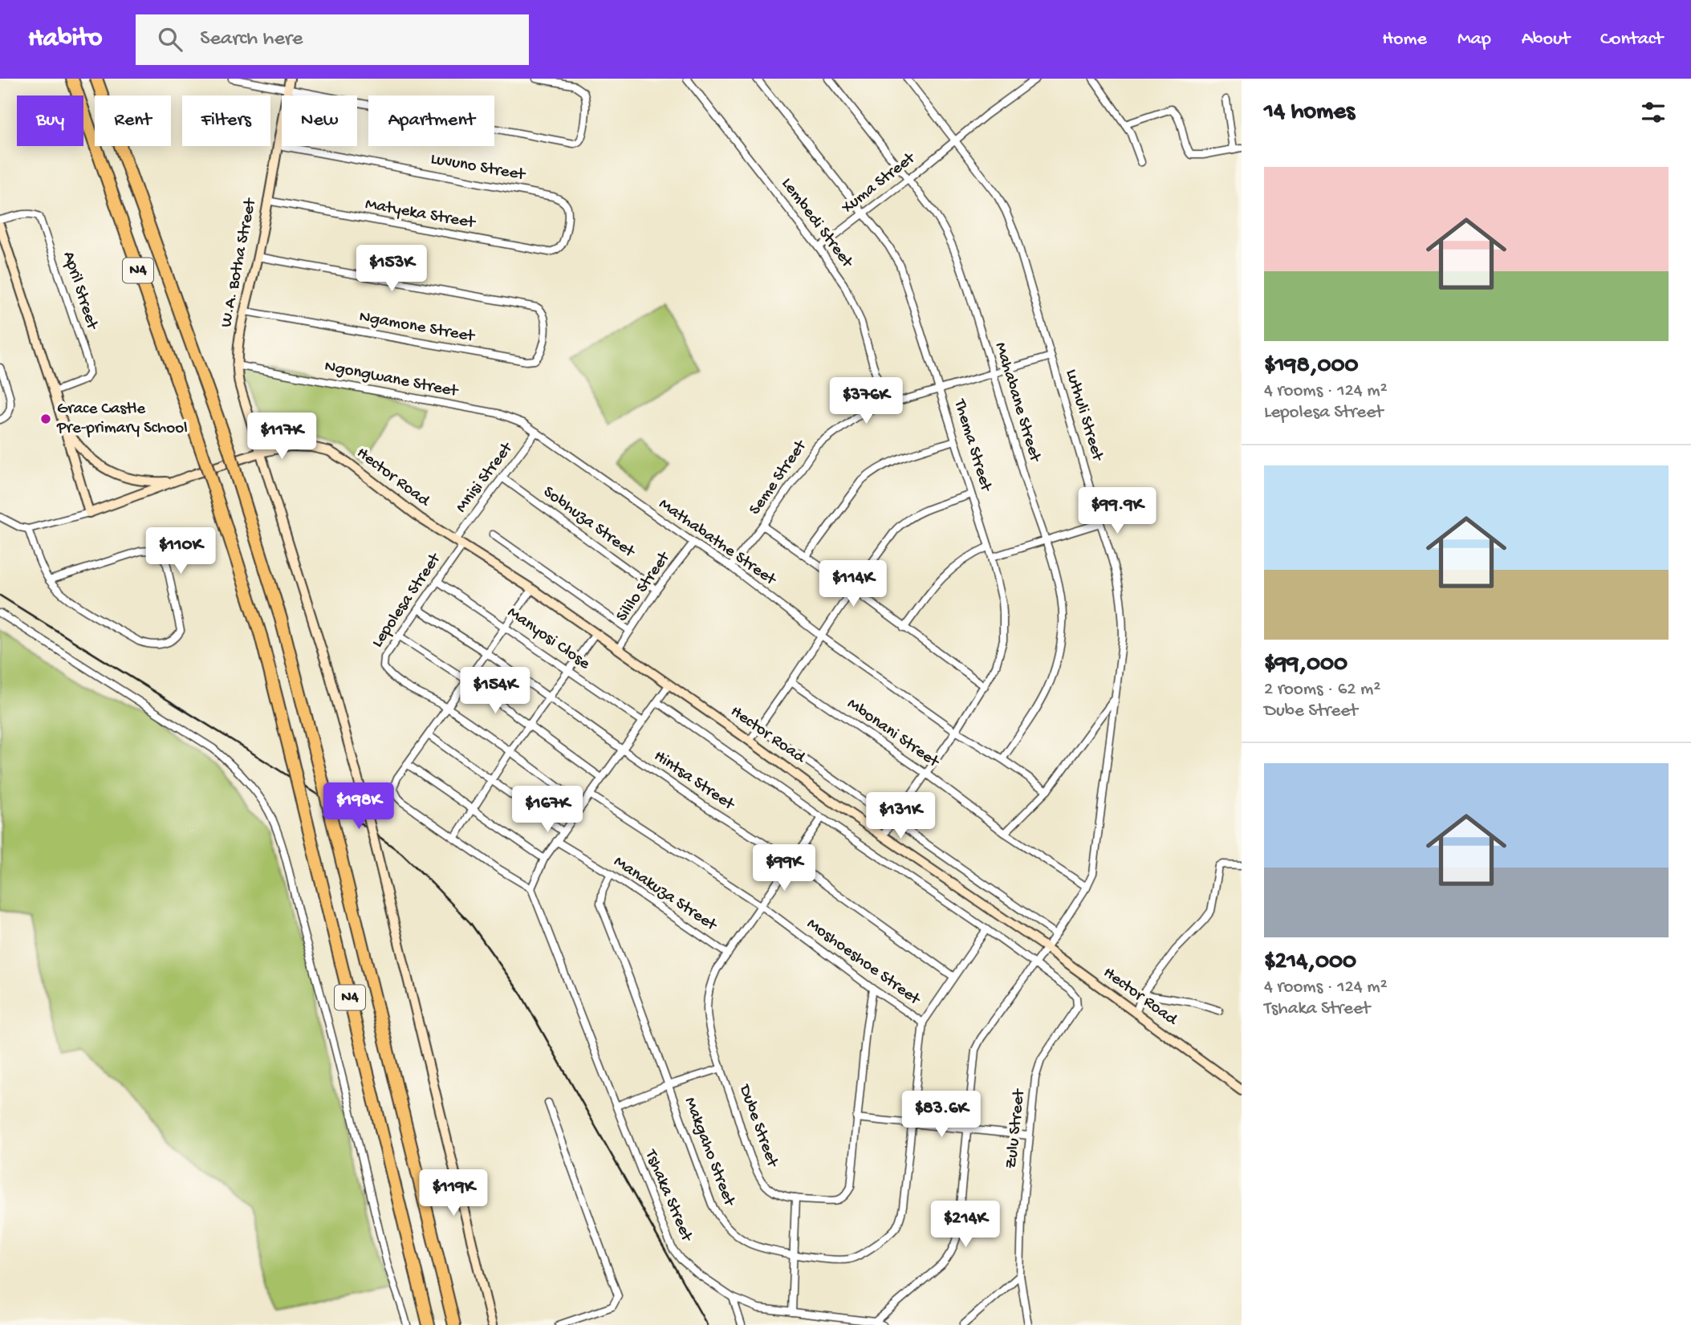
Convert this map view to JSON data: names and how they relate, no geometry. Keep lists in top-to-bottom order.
{
  "streets": {
    "highway": ["N4"],
    "street": [
      "Luvuno Street",
      "Xuma Street",
      "Matyeka Street",
      "Lembedi Street",
      "W.A. Botha Street",
      "April Street",
      "Ngamone Street",
      "Ngongwane Street",
      "Mahabane Street",
      "Luthuli Street",
      "Thema Street",
      "Hector Road",
      "Mnisi Street",
      "Seme Street",
      "Sobhuza Street",
      "Mathabathe Street",
      "Sililo Street",
      "Lepolesa Street",
      "Manyosi Close",
      "Mbonani Street",
      "Hintsa Street",
      "Manakuza Street",
      "Moshoeshoe Street",
      "Dube Street",
      "Zulu Street",
      "Makgaho Street",
      "Tshaka Street"
    ]
  },
  "crossings": [
    ["Luvuno Street", "Matyeka Street"],
    ["Luvuno Street", "W.A. Botha Street"],
    ["Xuma Street", "Lembedi Street"],
    ["Xuma Street", "Mahabane Street"],
    ["Xuma Street", "Luthuli Street"],
    ["Xuma Street", "Thema Street"],
    ["Matyeka Street", "W.A. Botha Street"],
    ["Lembedi Street", "Seme Street"],
    ["W.A. Botha Street", "Ngamone Street"],
    ["W.A. Botha Street", "Ngongwane Street"],
    ["W.A. Botha Street", "Hector Road"],
    ["Ngongwane Street", "Mnisi Street"],
    ["Ngongwane Street", "Mathabathe Street"],
    ["Mahabane Street", "Seme Street"],
    ["Mahabane Street", "Mathabathe Street"],
    ["Luthuli Street", "Hector Road"],
    ["Luthuli Street", "Seme Street"],
    ["Luthuli Street", "Mbonani Street"],
    ["Thema Street", "Hector Road"],
    ["Thema Street", "Seme Street"],
    ["Thema Street", "Mathabathe Street"],
    ["Thema Street", "Mbonani Street"],
    ["Hector Road", "Mnisi Street"],
    ["Hector Road", "Sililo Street"],
    ["Hector Road", "Lepolesa Street"],
    ["Mnisi Street", "Sobhuza Street"],
    ["Mnisi Street", "Mathabathe Street"],
    ["Mnisi Street", "Lepolesa Street"],
    ["Seme Street", "Mathabathe Street"],
    ["Sobhuza Street", "Sililo Street"],
    ["Mathabathe Street", "Sililo Street"],
    ["Lepolesa Street", "Manyosi Close"],
    ["Lepolesa Street", "Hintsa Street"],
    ["Hintsa Street", "Dube Street"],
    ["Manakuza Street", "Dube Street"],
    ["Manakuza Street", "Makgaho Street"],
    ["Moshoeshoe Street", "Dube Street"],
    ["Moshoeshoe Street", "Makgaho Street"]
  ],
  "places": ["Grace Castle Pre-primary School"],
  "page": {
    "header": "Habito",
    "search": "Search here",
    "nav": [
      "Home",
      "Map",
      "About",
      "Contact"
    ],
    "heading": "14 homes",
    "chip": [
      "Buy",
      "Rent",
      "Filters",
      "New",
      "Apartment"
    ],
    "list": [
      {
        "name": "$198,000",
        "note": "4 rooms · 124 m² · Lepolesa Street"
      },
      {
        "name": "$99,000",
        "note": "2 rooms · 62 m² · Dube Street"
      },
      {
        "name": "$214,000",
        "note": "4 rooms · 124 m² · Tshaka Street"
      }
    ],
    "price": [
      "$153K",
      "$376K",
      "$117K",
      "$99.9K",
      "$110K",
      "$114K",
      "$154K",
      "$198K",
      "$167K",
      "$131K",
      "$99K",
      "$83.6K",
      "$119K",
      "$214K"
    ]
  }
}
